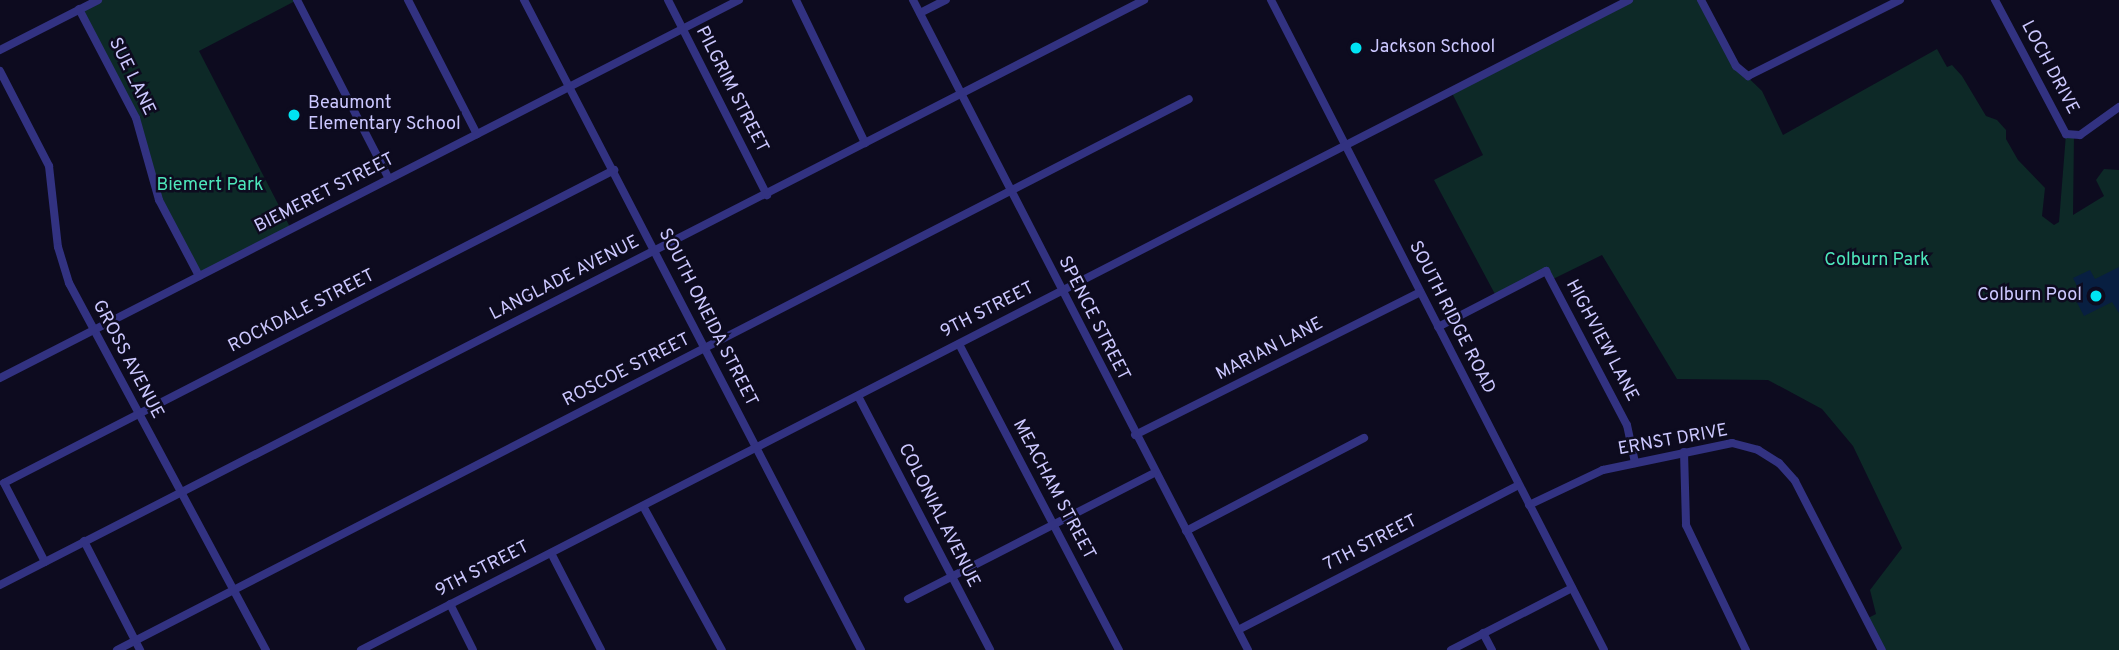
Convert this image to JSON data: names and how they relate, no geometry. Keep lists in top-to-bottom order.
{
  "streets": {
    "street": [
      "LOCH DRIVE",
      "SUE LANE",
      "PILGRIM STREET",
      "BIEMERET STREET",
      "LANGLADE AVENUE",
      "9TH STREET",
      "ROCKDALE STREET",
      "SOUTH ONEIDA STREET",
      "SOUTH RIDGE ROAD",
      "SPENCE STREET",
      "HIGHVIEW LANE",
      "MARIAN LANE",
      "GROSS AVENUE",
      "ROSCOE STREET",
      "ERNST DRIVE",
      "MEACHAM STREET",
      "COLONIAL AVENUE",
      "7TH STREET"
    ]
  },
  "crossings": [
    ["SUE LANE", "BIEMERET STREET"],
    ["PILGRIM STREET", "BIEMERET STREET"],
    ["PILGRIM STREET", "LANGLADE AVENUE"],
    ["BIEMERET STREET", "SOUTH ONEIDA STREET"],
    ["BIEMERET STREET", "GROSS AVENUE"],
    ["LANGLADE AVENUE", "ROCKDALE STREET"],
    ["LANGLADE AVENUE", "SOUTH ONEIDA STREET"],
    ["LANGLADE AVENUE", "SPENCE STREET"],
    ["LANGLADE AVENUE", "GROSS AVENUE"],
    ["9TH STREET", "SOUTH ONEIDA STREET"],
    ["9TH STREET", "SOUTH RIDGE ROAD"],
    ["9TH STREET", "SPENCE STREET"],
    ["9TH STREET", "MEACHAM STREET"],
    ["9TH STREET", "COLONIAL AVENUE"],
    ["ROCKDALE STREET", "SOUTH ONEIDA STREET"],
    ["ROCKDALE STREET", "GROSS AVENUE"],
    ["SOUTH ONEIDA STREET", "ROSCOE STREET"],
    ["SOUTH RIDGE ROAD", "HIGHVIEW LANE"],
    ["SOUTH RIDGE ROAD", "MARIAN LANE"],
    ["SOUTH RIDGE ROAD", "ERNST DRIVE"],
    ["SOUTH RIDGE ROAD", "7TH STREET"],
    ["SPENCE STREET", "MARIAN LANE"],
    ["SPENCE STREET", "ROSCOE STREET"],
    ["SPENCE STREET", "7TH STREET"],
    ["HIGHVIEW LANE", "ERNST DRIVE"],
    ["GROSS AVENUE", "ROSCOE STREET"]
  ],
  "parks": ["Biemert Park", "Colburn Park"],
  "places": ["Jackson School", "Beaumont Elementary School", "Colburn Pool"]
}
